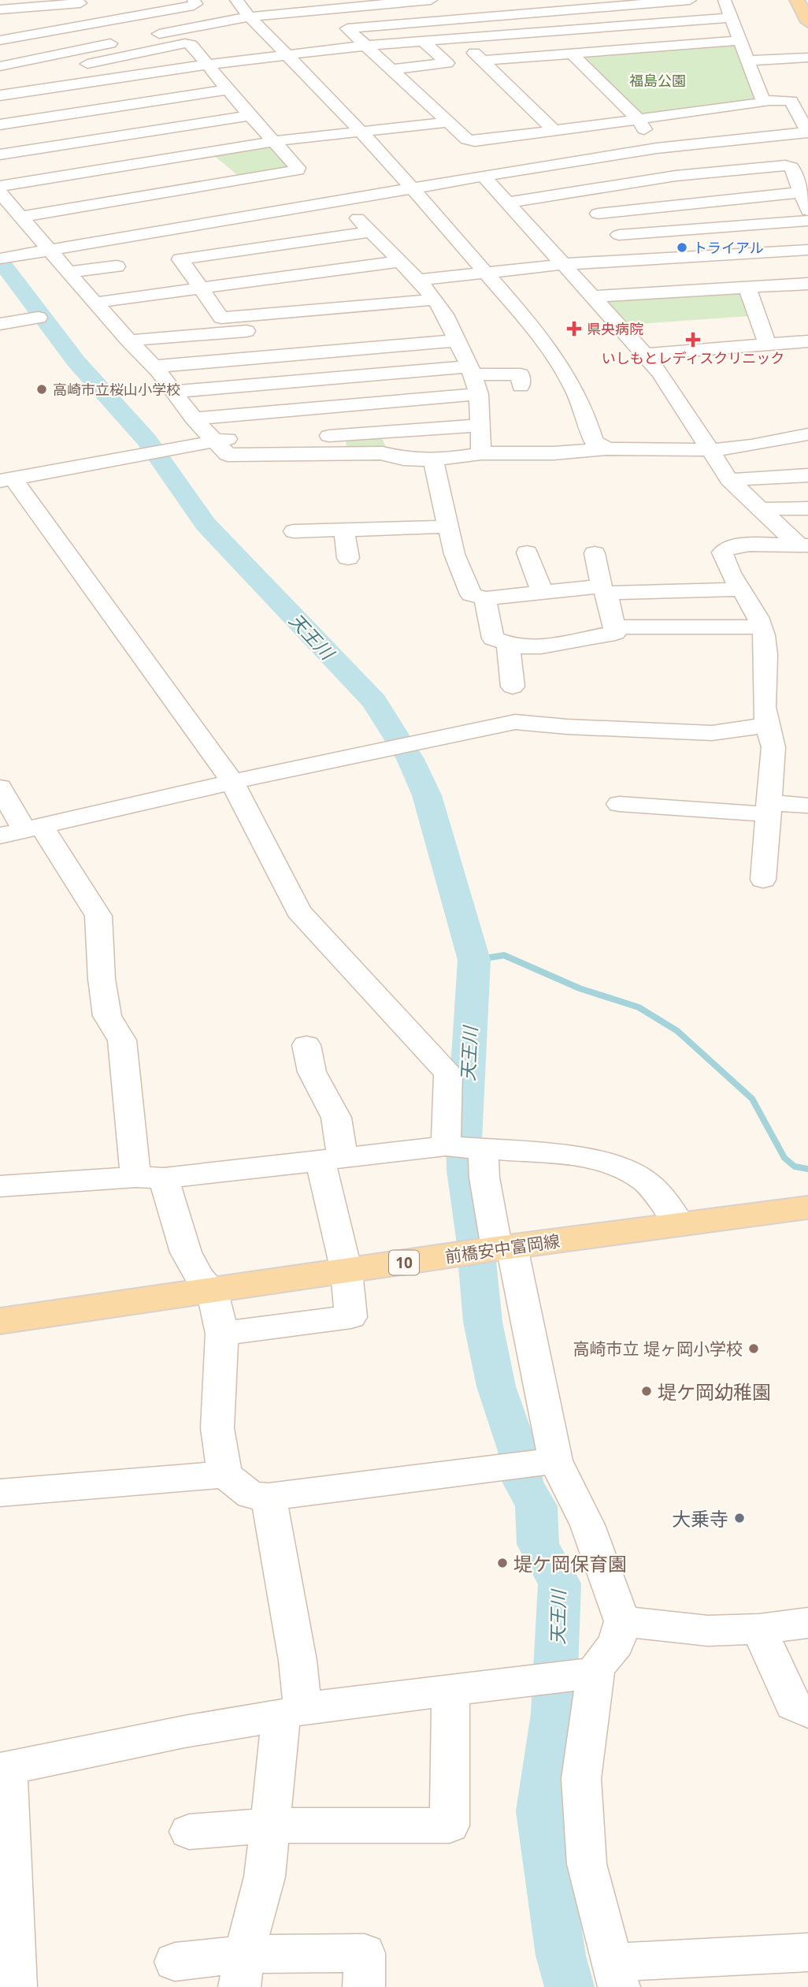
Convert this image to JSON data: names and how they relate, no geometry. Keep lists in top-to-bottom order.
{
  "streets": {
    "main road": ["前橋安中富岡線", "10"]
  },
  "water": ["天王川"],
  "parks": ["福島公園"],
  "places": {
    "other": [
      "トライアル",
      "高崎市立桜山小学校",
      "高崎市立 堤ヶ岡小学校",
      "堤ケ岡幼稚園",
      "大乗寺",
      "堤ケ岡保育園"
    ],
    "health": ["県央病院", "いしもとレディスクリニック"]
  }
}
